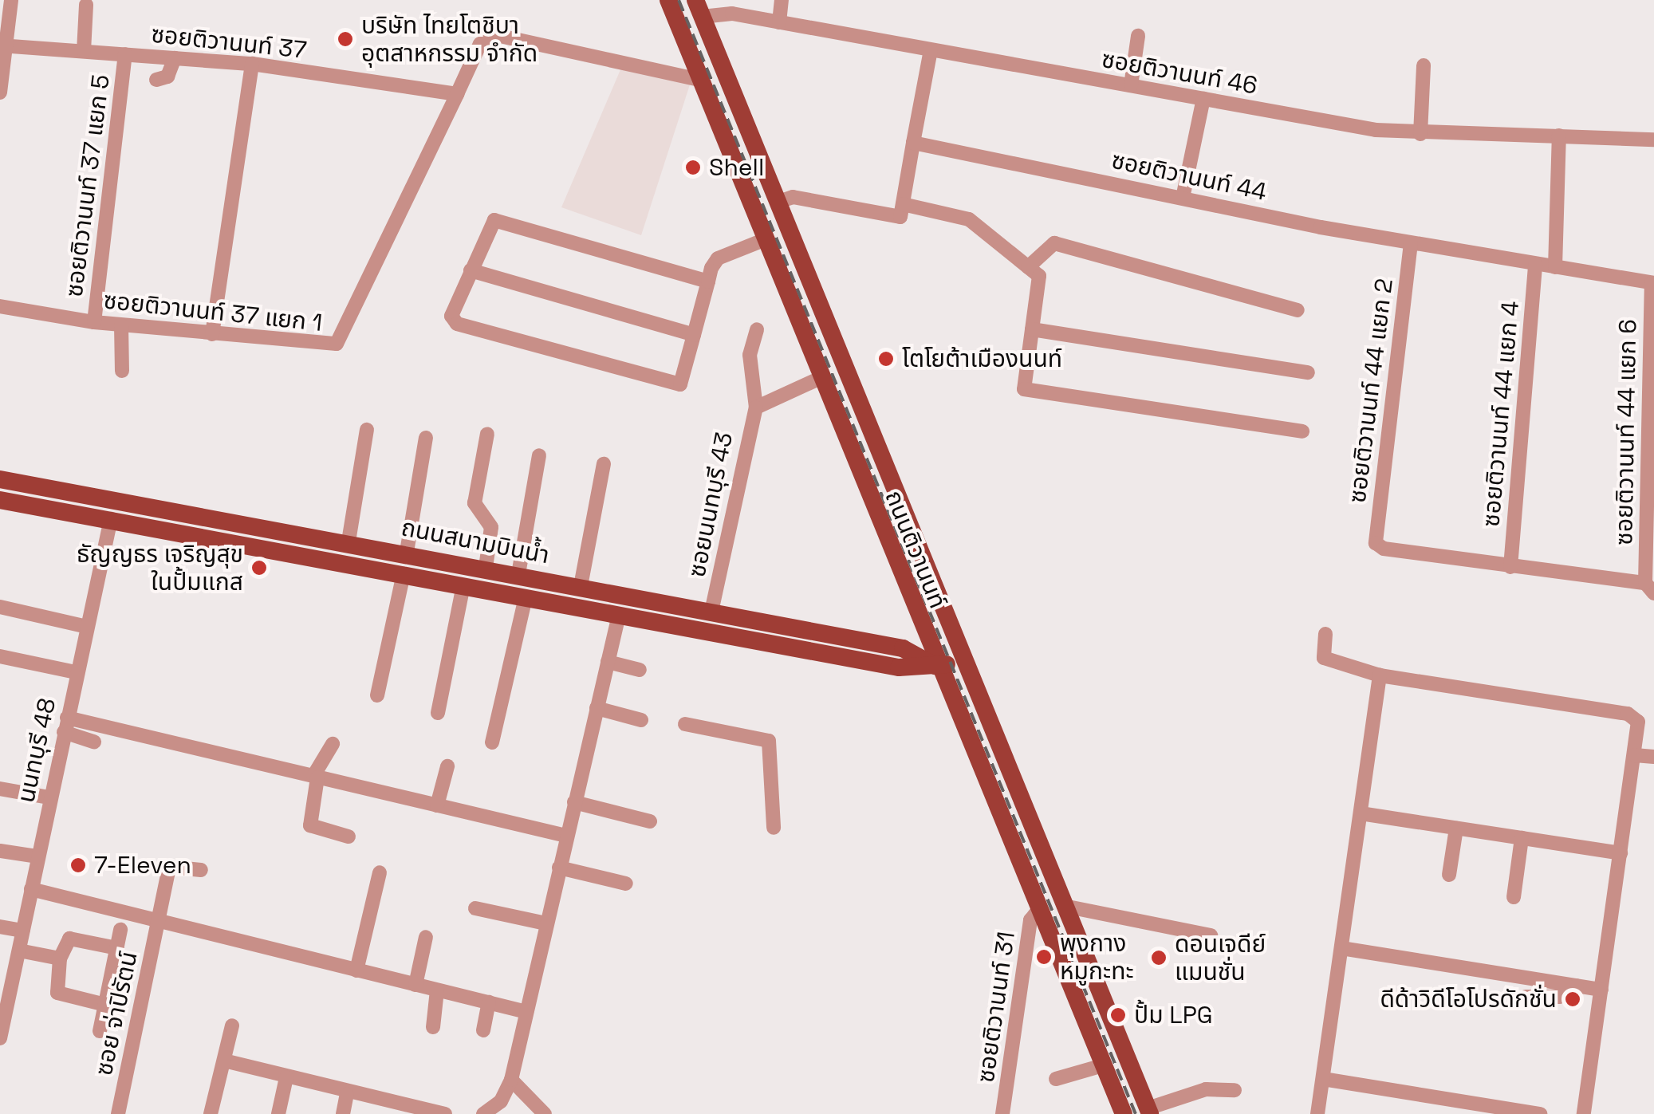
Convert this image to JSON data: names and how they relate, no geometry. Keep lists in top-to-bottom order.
{
  "streets": {
    "main road": ["ถนนสนามบินน้ำ", "ถนนติวานนท์"],
    "street": [
      "ซอยติวานนท์ 37",
      "ซอยติวานนท์ 46",
      "ซอยติวานนท์ 44",
      "ซอยติวานนท์ 37 แยก 5",
      "ซอยติวานนท์ 37 แยก 1",
      "ซอยติวานนท์ 44 แยก 2",
      "ซอยติวานนท์ 44 แยก 4",
      "ซอยติวานนท์ 44 แยก 6",
      "ซอยนนทบุรี 43",
      "นนทบุรี 48",
      "ซอยติวานนท์ 31",
      "ซอย จ่าปิรัตน์"
    ]
  },
  "crossings": [
    ["ซอยติวานนท์ 37", "ซอยติวานนท์ 37 แยก 5"],
    ["ซอยติวานนท์ 37", "ซอยติวานนท์ 37 แยก 1"],
    ["ซอยติวานนท์ 46", "ถนนติวานนท์"],
    ["ซอยติวานนท์ 44", "ซอยติวานนท์ 44 แยก 2"],
    ["ซอยติวานนท์ 44", "ซอยติวานนท์ 44 แยก 4"],
    ["ซอยติวานนท์ 44", "ซอยติวานนท์ 44 แยก 6"],
    ["ซอยติวานนท์ 37 แยก 5", "ซอยติวานนท์ 37 แยก 1"],
    ["ซอยติวานนท์ 44 แยก 2", "ซอยติวานนท์ 44 แยก 4"],
    ["ซอยนนทบุรี 43", "ถนนสนามบินน้ำ"],
    ["ถนนสนามบินน้ำ", "ถนนติวานนท์"],
    ["ถนนสนามบินน้ำ", "นนทบุรี 48"],
    ["ถนนติวานนท์", "ซอยติวานนท์ 31"]
  ],
  "places": [
    "บริษัท ไทยโตชิบา อุตสาหกรรม จำกัด",
    "Shell",
    "โตโยต้าเมืองนนท์",
    "ธัญญธร เจริญสุข ในปั้มแกส",
    "7-Eleven",
    "พุงกาง หมูกะทะ",
    "ดอนเจดีย์ แมนชั่น",
    "ดีด้าวิดีโอโปรดักชั่น",
    "ปั้ม LPG"
  ]
}
